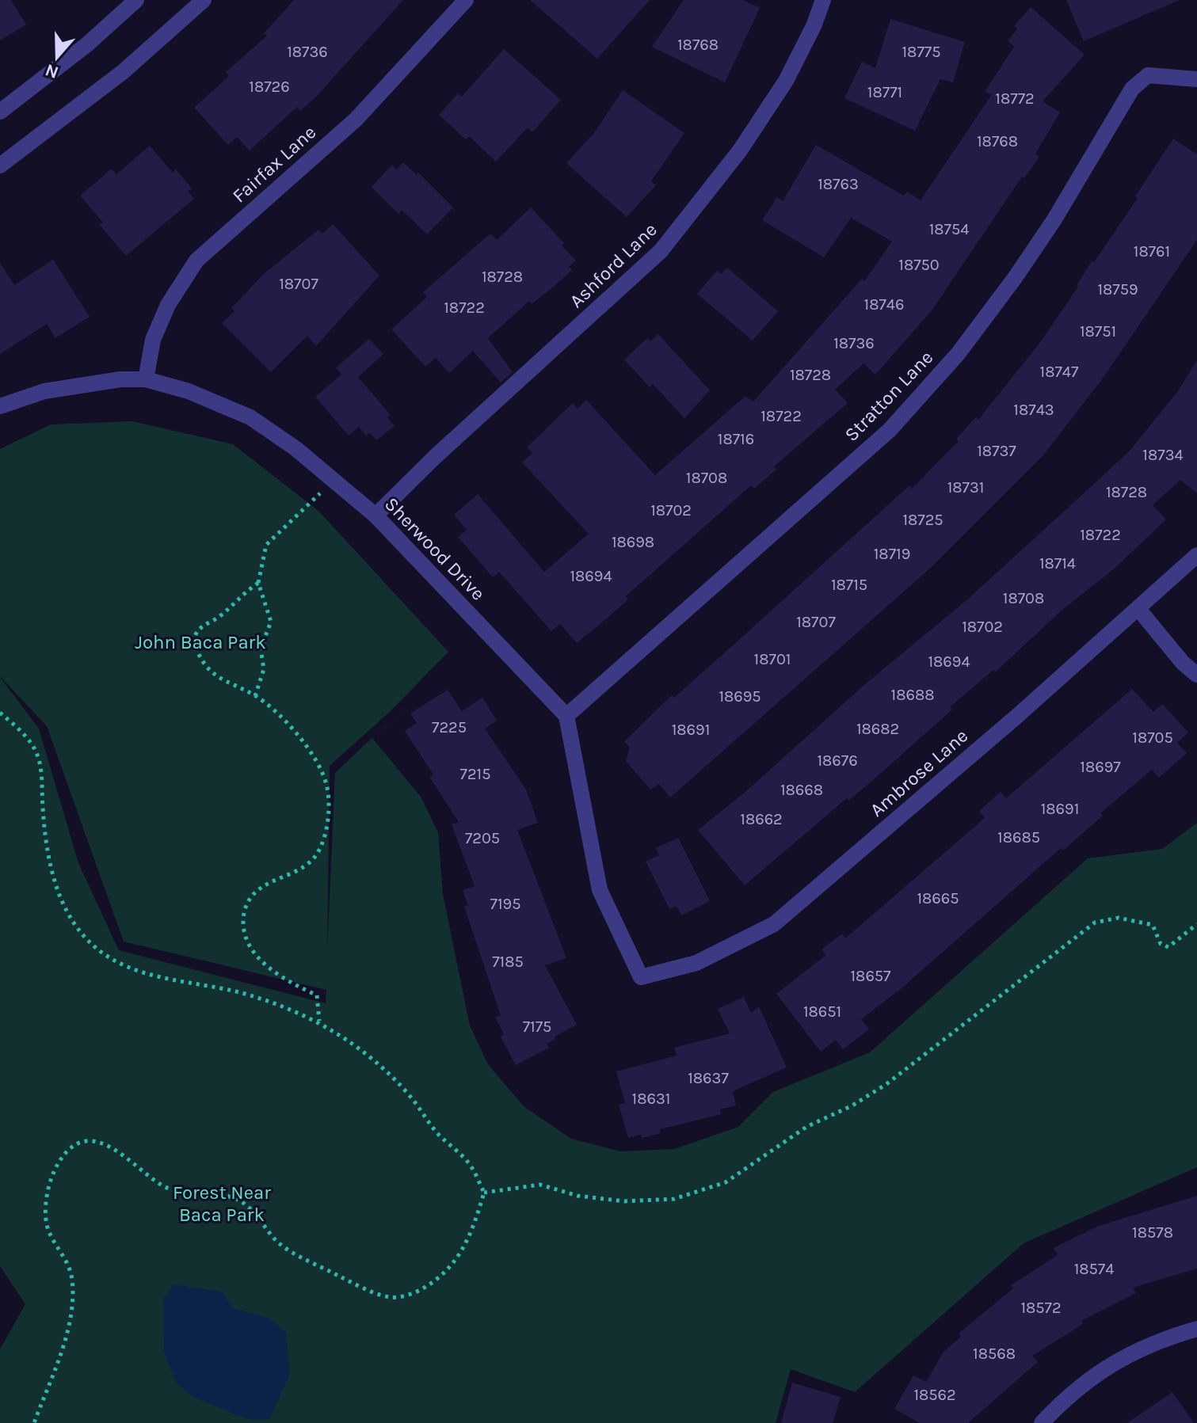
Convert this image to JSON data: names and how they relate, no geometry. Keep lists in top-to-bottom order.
{
  "streets": {
    "street": [
      "Fairfax Lane",
      "Ashford Lane",
      "Stratton Lane",
      "Sherwood Drive",
      "Ambrose Lane"
    ]
  },
  "crossings": [
    ["Fairfax Lane", "Sherwood Drive"],
    ["Ashford Lane", "Sherwood Drive"],
    ["Stratton Lane", "Sherwood Drive"],
    ["Stratton Lane", "Ambrose Lane"],
    ["Sherwood Drive", "Ambrose Lane"]
  ],
  "parks": ["John Baca Park", "Forest Near Baca Park"],
  "house_numbers": [
    "18768",
    "18736",
    "18775",
    "18726",
    "18771",
    "18772",
    "18768",
    "18763",
    "18754",
    "18761",
    "18750",
    "18728",
    "18707",
    "18759",
    "18746",
    "18722",
    "18751",
    "18736",
    "18747",
    "18728",
    "18743",
    "18722",
    "18716",
    "18737",
    "18734",
    "18708",
    "18731",
    "18728",
    "18702",
    "18725",
    "18722",
    "18698",
    "18719",
    "18714",
    "18694",
    "18715",
    "18708",
    "18707",
    "18702",
    "18701",
    "18694",
    "18688",
    "18695",
    "7225",
    "18682",
    "18691",
    "18705",
    "18676",
    "18697",
    "7215",
    "18668",
    "18691",
    "18662",
    "18685",
    "7205",
    "18665",
    "7195",
    "7185",
    "18657",
    "18651",
    "7175",
    "18637",
    "18631",
    "18578",
    "18574",
    "18572",
    "18568",
    "18562"
  ],
  "north": "bottom"
}
